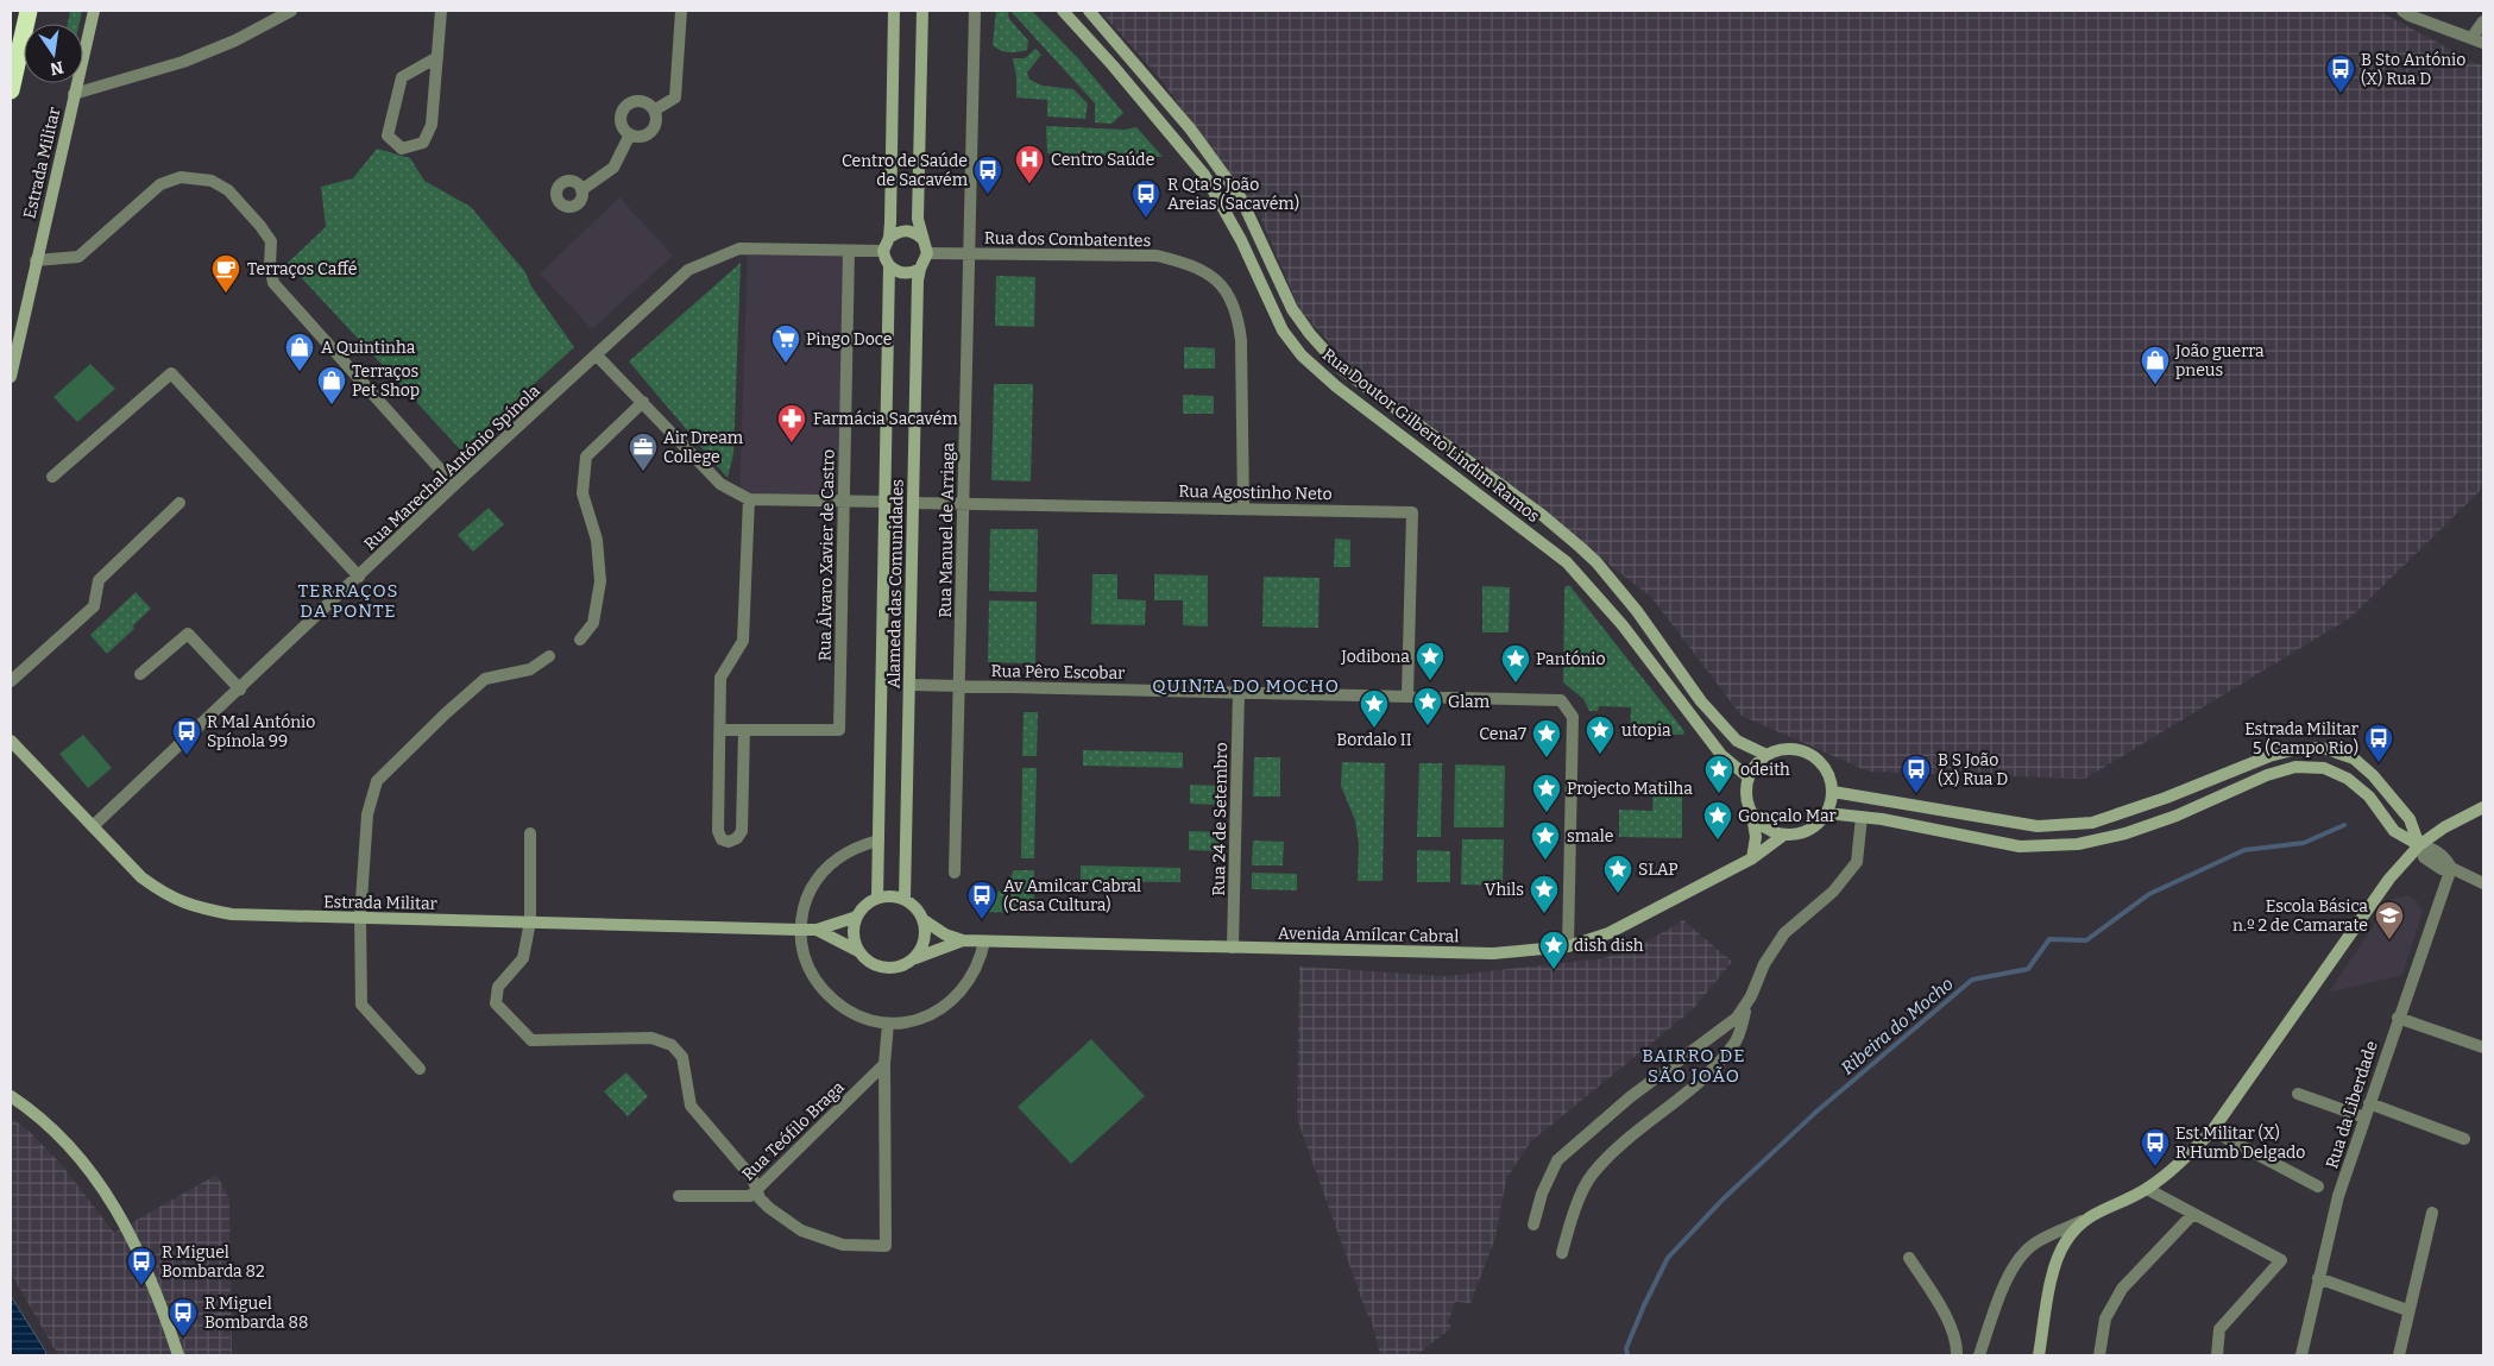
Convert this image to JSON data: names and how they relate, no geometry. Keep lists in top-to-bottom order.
{
  "streets": {
    "street": [
      "Estrada Militar",
      "Rua dos Combatentes",
      "Rua Doutor Gilberto Lindim Ramos",
      "Rua Marechal António Spínola",
      "Rua Agostinho Neto",
      "Rua Manuel de Arriaga",
      "Rua Álvaro Xavier de Castro",
      "Alameda das Comunidades",
      "Rua Pêro Escobar",
      "Rua 24 de Setembro",
      "Avenida Amílcar Cabral",
      "Rua da Liberdade",
      "Rua Teófilo Braga"
    ]
  },
  "crossings": [
    ["Estrada Militar", "Rua Marechal António Spínola"],
    ["Estrada Militar", "Alameda das Comunidades"],
    ["Rua dos Combatentes", "Rua Marechal António Spínola"],
    ["Rua dos Combatentes", "Rua Agostinho Neto"],
    ["Rua dos Combatentes", "Rua Manuel de Arriaga"],
    ["Rua dos Combatentes", "Alameda das Comunidades"],
    ["Rua Doutor Gilberto Lindim Ramos", "Avenida Amílcar Cabral"],
    ["Rua Marechal António Spínola", "Rua Álvaro Xavier de Castro"],
    ["Rua Marechal António Spínola", "Alameda das Comunidades"],
    ["Rua Agostinho Neto", "Rua Manuel de Arriaga"],
    ["Rua Agostinho Neto", "Alameda das Comunidades"],
    ["Rua Agostinho Neto", "Rua Pêro Escobar"],
    ["Rua Manuel de Arriaga", "Rua Pêro Escobar"],
    ["Alameda das Comunidades", "Rua Pêro Escobar"],
    ["Rua Pêro Escobar", "Rua 24 de Setembro"],
    ["Rua Pêro Escobar", "Avenida Amílcar Cabral"],
    ["Rua 24 de Setembro", "Avenida Amílcar Cabral"]
  ],
  "districts": ["TERRAÇOS DA PONTE", "QUINTA DO MOCHO", "BAIRRO DE SÃO JOÃO"],
  "water": ["Ribeira do Mocho"],
  "places": {
    "bus stop": [
      "B Sto António (X) Rua D",
      "Centro de Saúde de Sacavém",
      "R Qta S João Areias (Sacavém)",
      "R Mal António Spínola 99",
      "Estrada Militar 5 (Campo Rio)",
      "B S João (X) Rua D",
      "Av Amilcar Cabral (Casa Cultura)",
      "Est Militar (X) R Humb Delgado",
      "R Miguel Bombarda 82",
      "R Miguel Bombarda 88"
    ],
    "hospital": ["Centro Saúde"],
    "cafe": ["Terraços Caffé"],
    "supermarket": ["Pingo Doce"],
    "shop": ["A Quintinha", "João guerra pneus", "Terraços Pet Shop"],
    "pharmacy": ["Farmácia Sacavém"],
    "office": ["Air Dream College"],
    "place": [
      "Jodibona",
      "Pantónio",
      "Glam",
      "Bordalo II",
      "utopia",
      "Cena7",
      "odeith",
      "Projecto Matilha",
      "Gonçalo Mar",
      "smale",
      "SLAP",
      "Vhils",
      "dish dish"
    ],
    "school or university": ["Escola Básica n.º 2 de Camarate"]
  },
  "north": "bottom"
}
